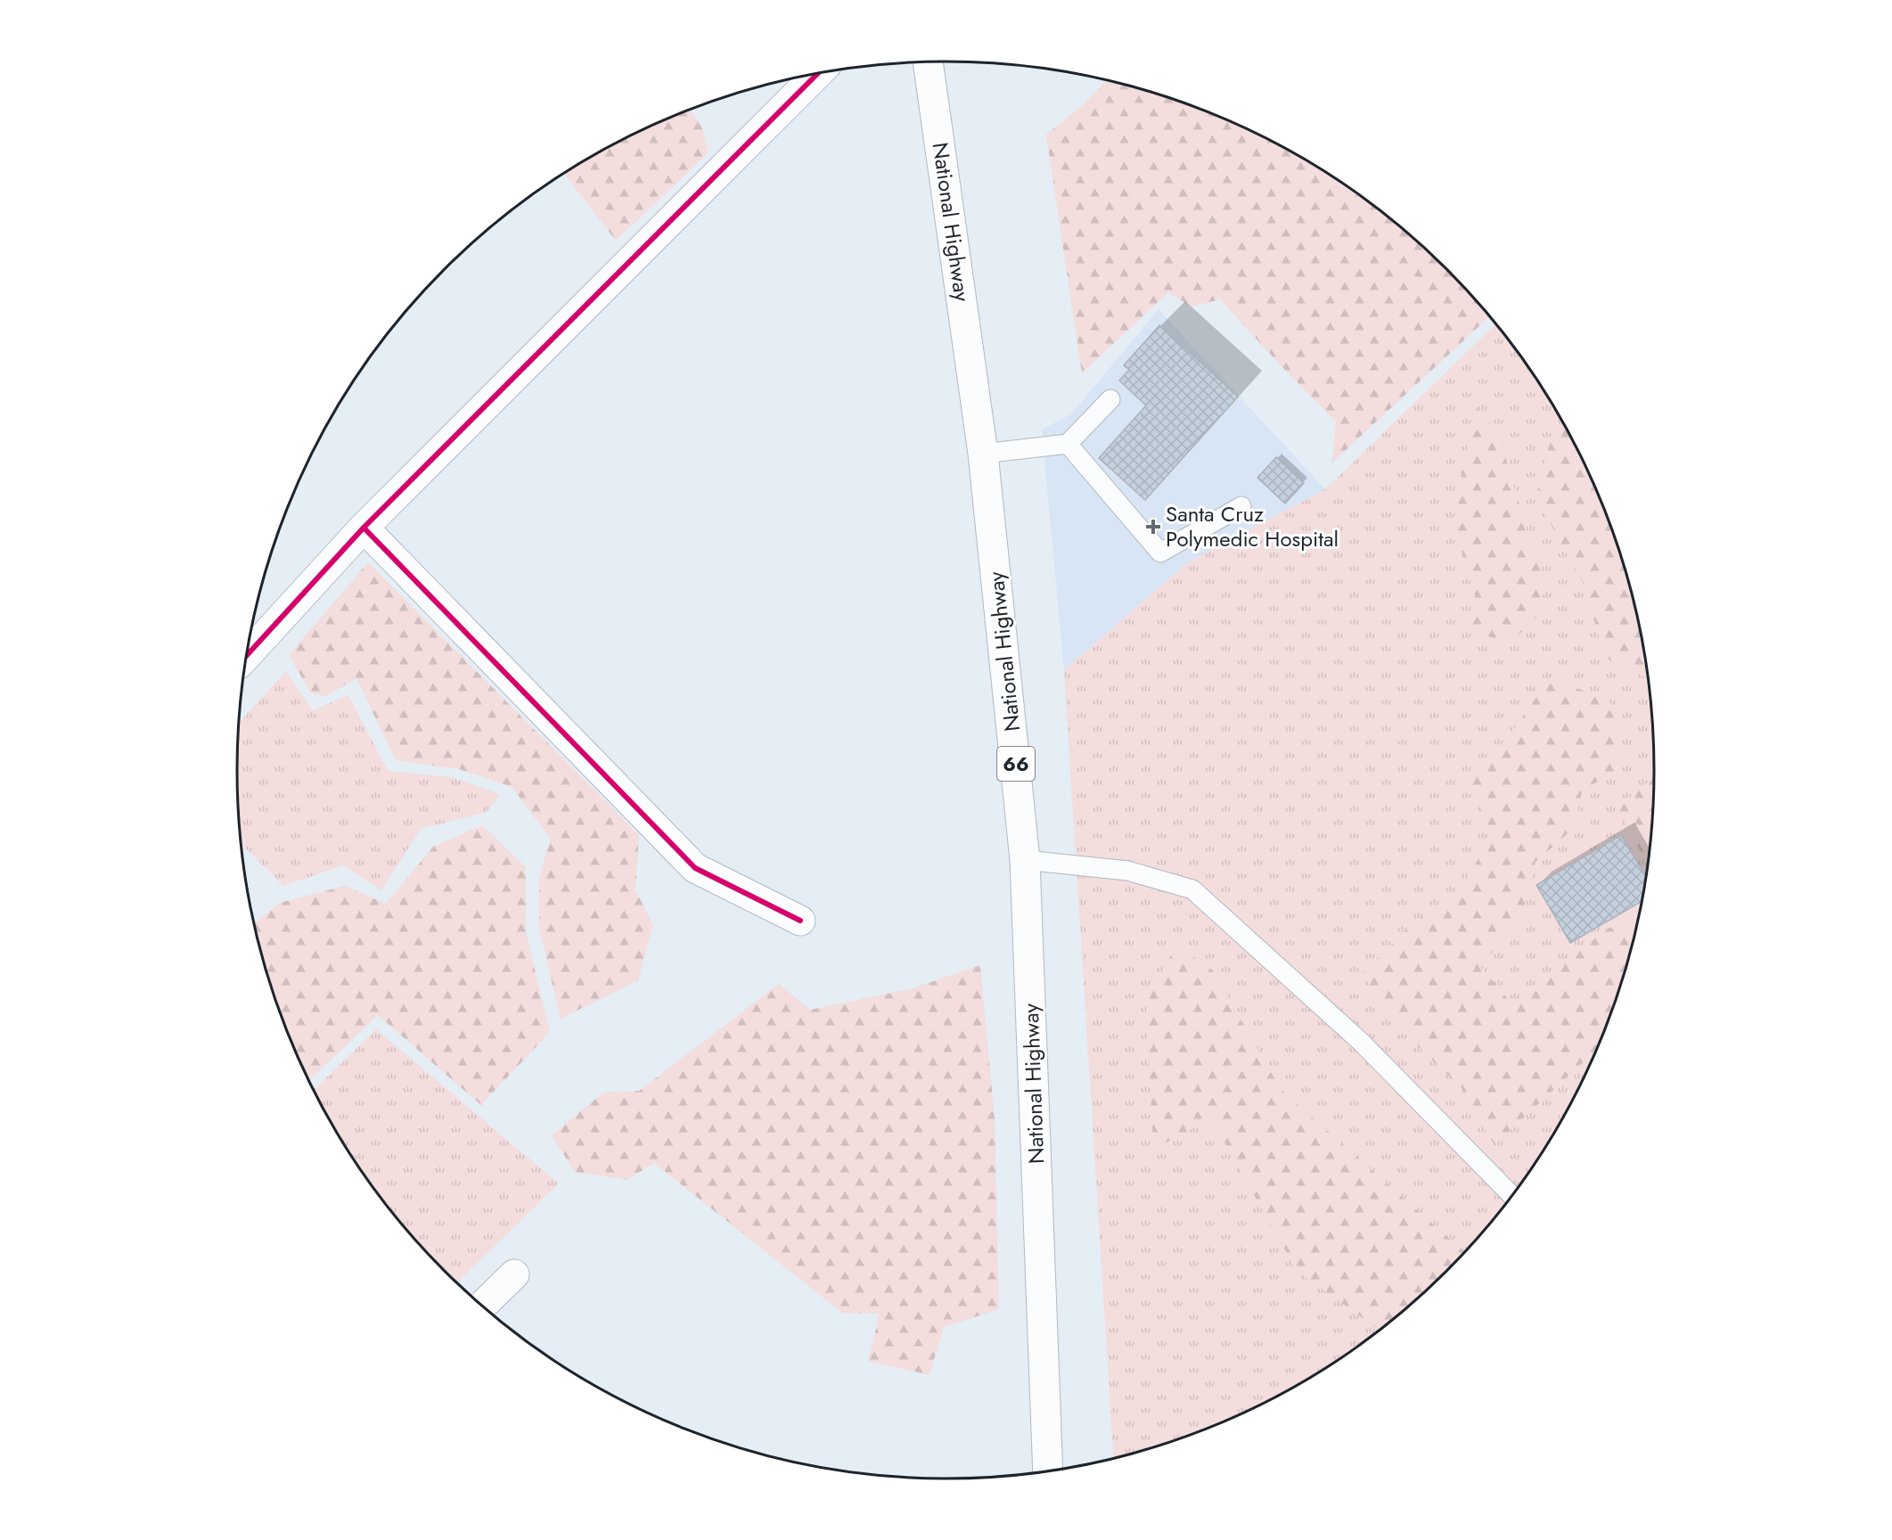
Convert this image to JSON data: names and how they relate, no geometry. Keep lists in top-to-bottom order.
{
  "streets": {
    "street": ["National Highway", "66"]
  },
  "places": {
    "health": ["Santa Cruz Polymedic Hospital"]
  }
}
